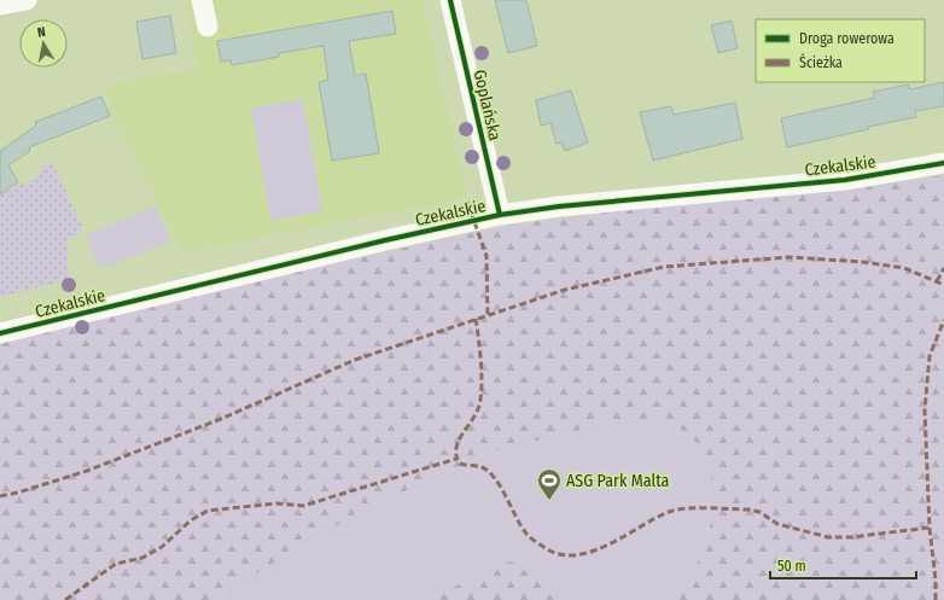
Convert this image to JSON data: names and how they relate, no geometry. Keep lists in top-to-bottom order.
{
  "streets": {
    "street": ["Goplańska", "Czekalskie"]
  },
  "crossings": [
    ["Goplańska", "Czekalskie"]
  ],
  "places": {
    "sports": ["ASG Park Malta"]
  },
  "legend": ["Droga rowerowa", "Ścieżka"],
  "scale_bar": "50 m",
  "north": "top"
}
